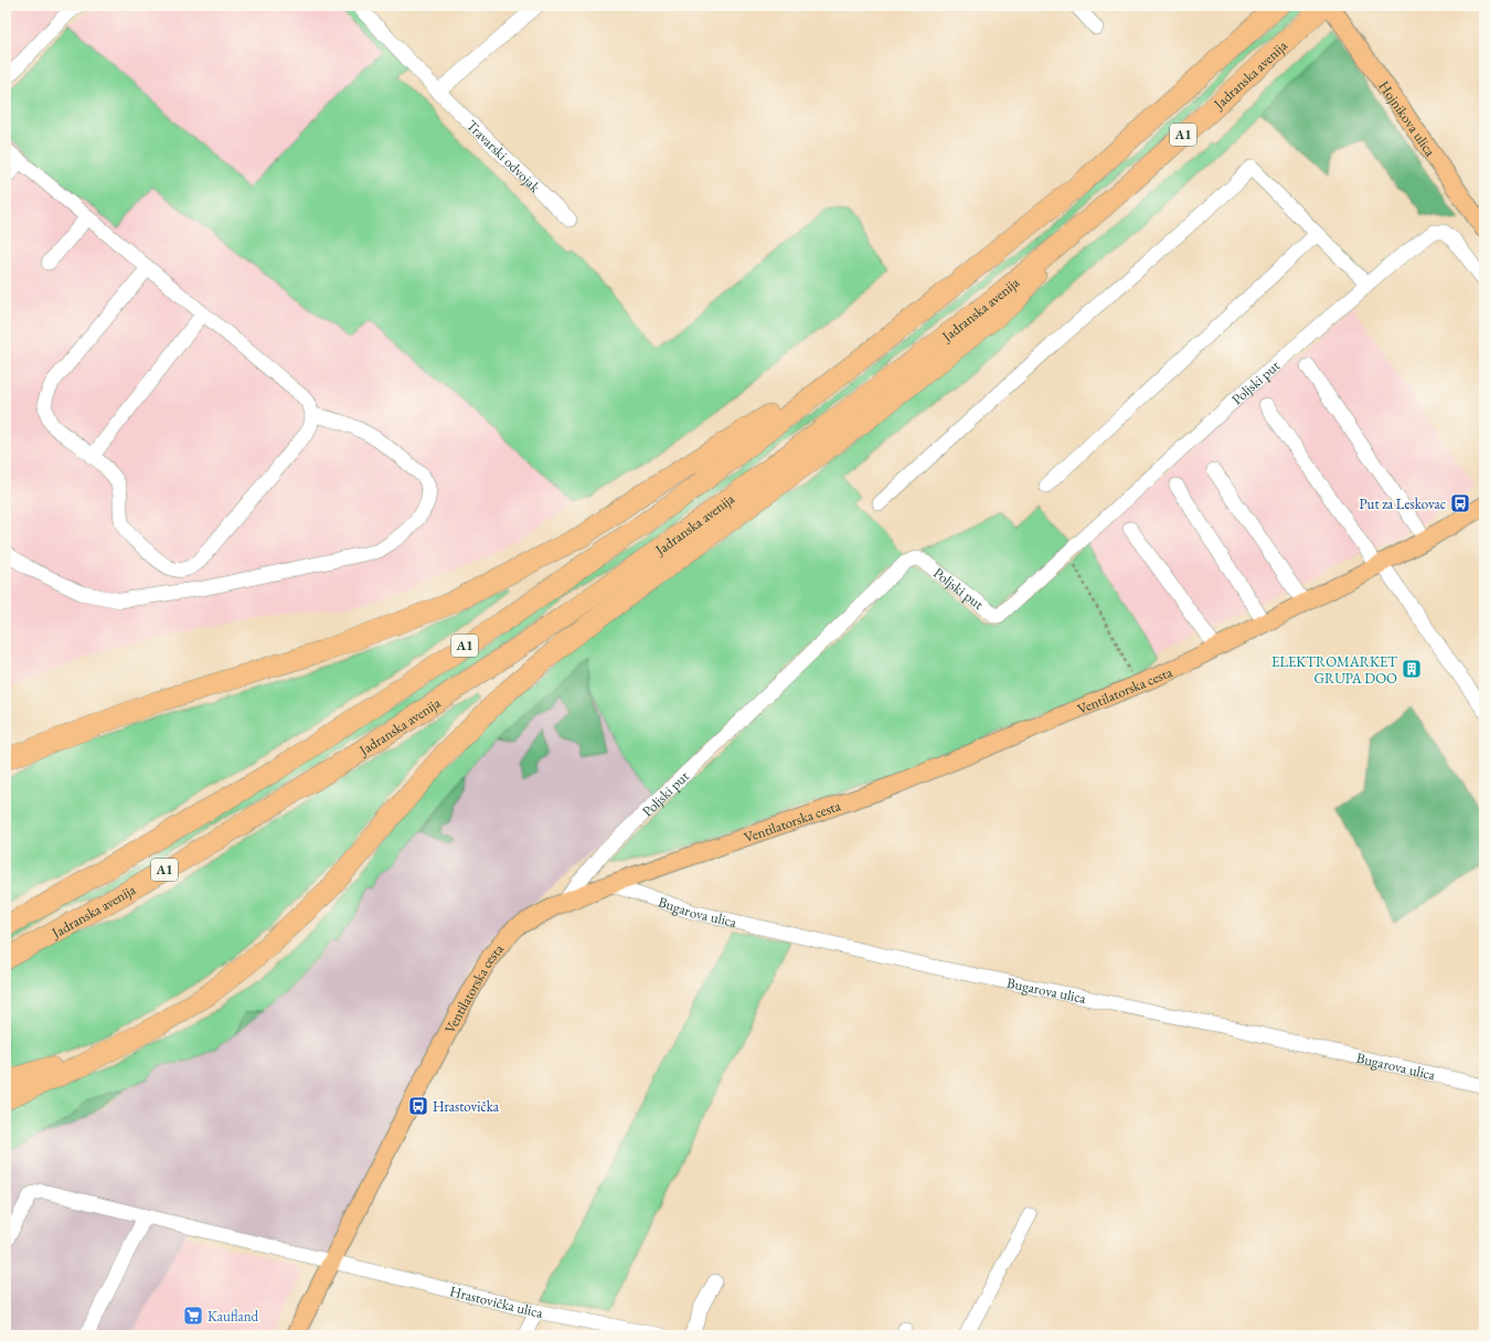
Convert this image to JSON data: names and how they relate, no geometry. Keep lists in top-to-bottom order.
{
  "streets": {
    "highway": ["Jadranska avenija", "A1"],
    "main road": ["Hojnikova ulica", "Ventilatorska cesta"],
    "street": [
      "Travarski odvojak",
      "Poljski put",
      "Bugarova ulica",
      "Hrastovička ulica"
    ]
  },
  "crossings": [
    ["Poljski put", "Ventilatorska cesta"],
    ["Ventilatorska cesta", "Bugarova ulica"],
    ["Ventilatorska cesta", "Hrastovička ulica"]
  ],
  "places": {
    "bus stop": ["Put za Leskovac", "Hrastovička"],
    "building": ["ELEKTROMARKET GRUPA DOO"],
    "supermarket": ["Kaufland"]
  }
}
